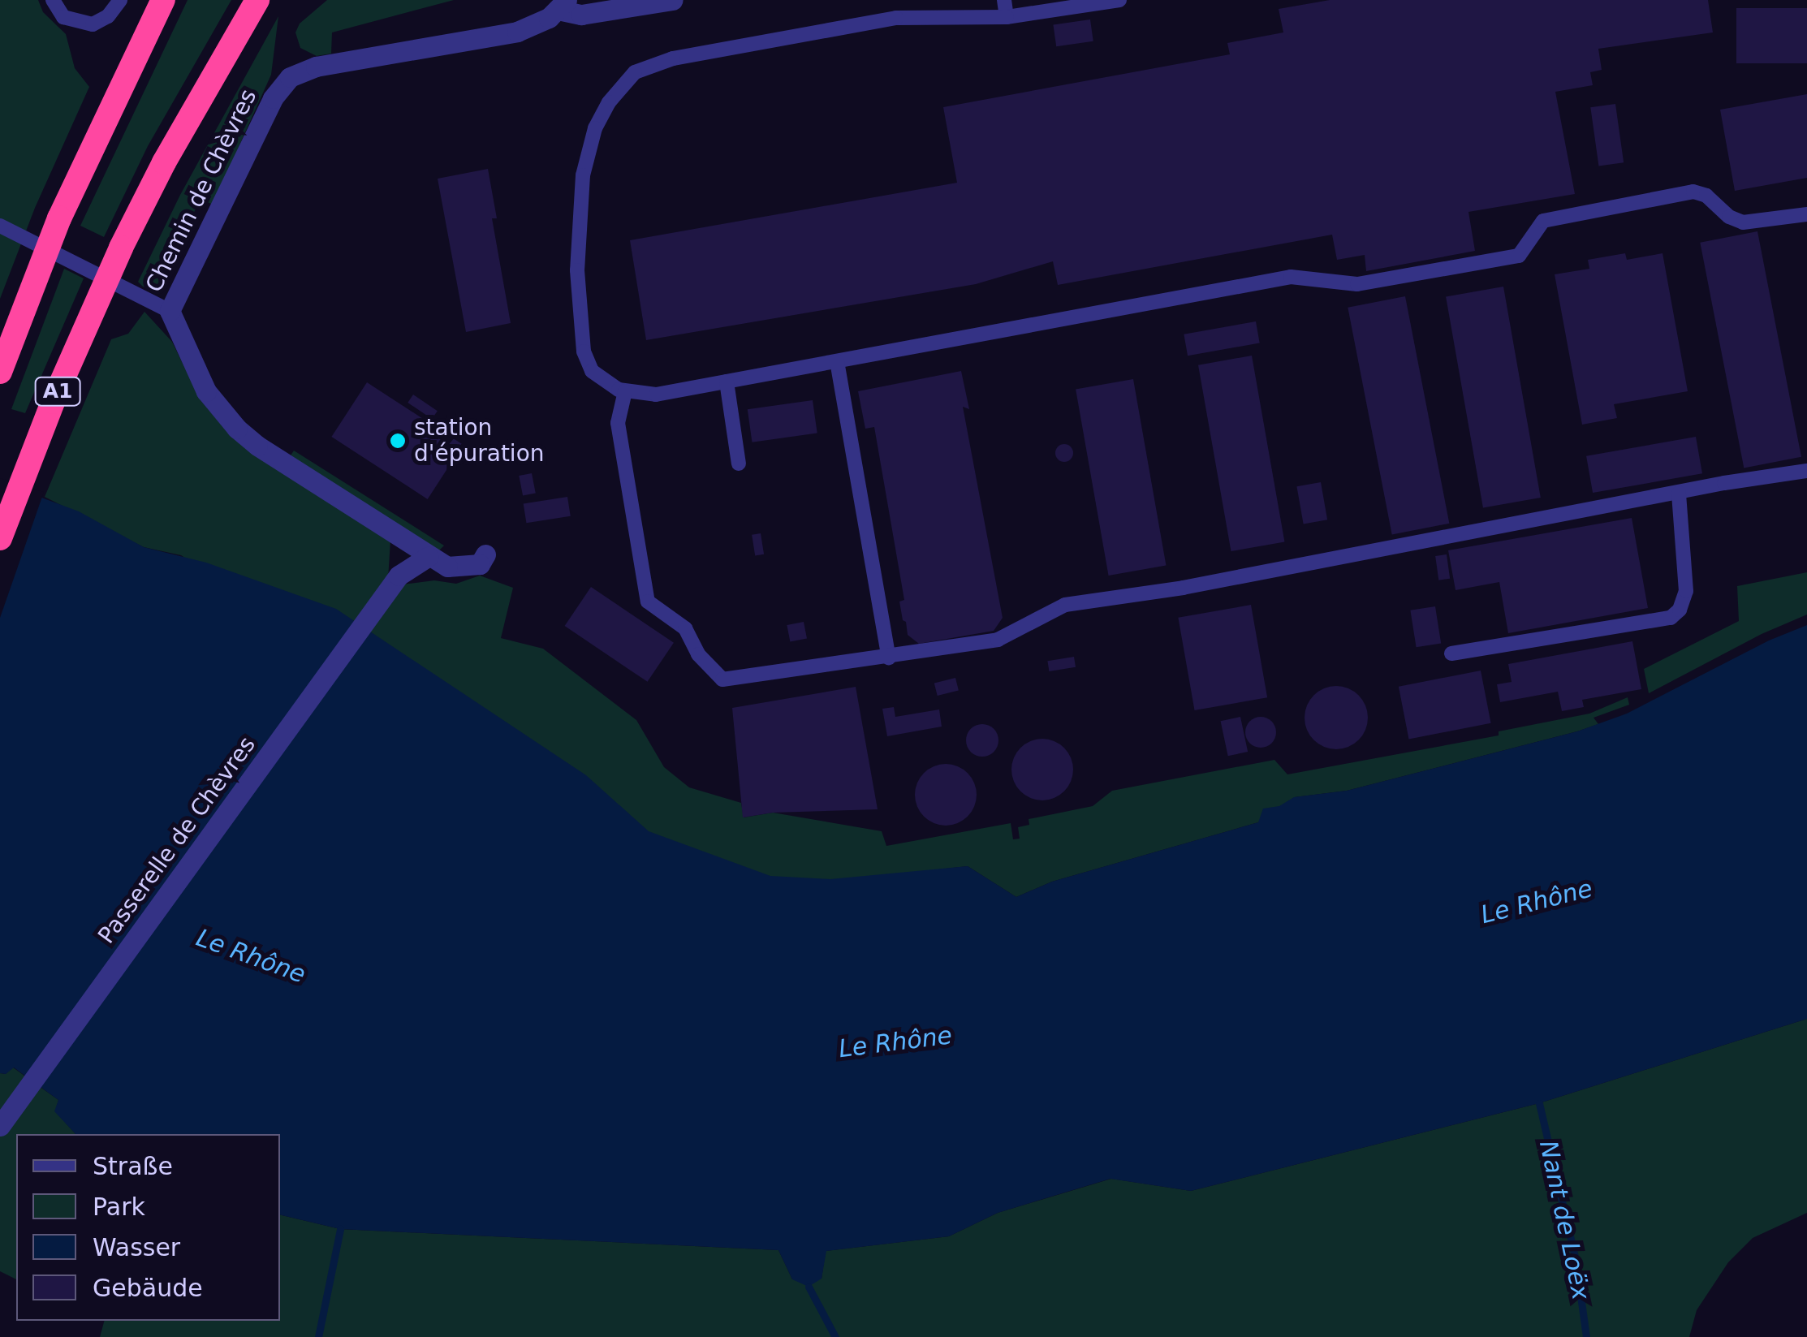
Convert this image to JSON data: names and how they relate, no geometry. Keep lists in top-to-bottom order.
{
  "streets": {
    "highway": ["A1"],
    "street": ["Chemin de Chèvres", "Passerelle de Chèvres"]
  },
  "crossings": [
    ["Chemin de Chèvres", "Passerelle de Chèvres"]
  ],
  "water": ["Le Rhône", "Nant de Loëx"],
  "places": ["station d'épuration"],
  "legend": [
    "Straße",
    "Park",
    "Wasser",
    "Gebäude"
  ]
}
